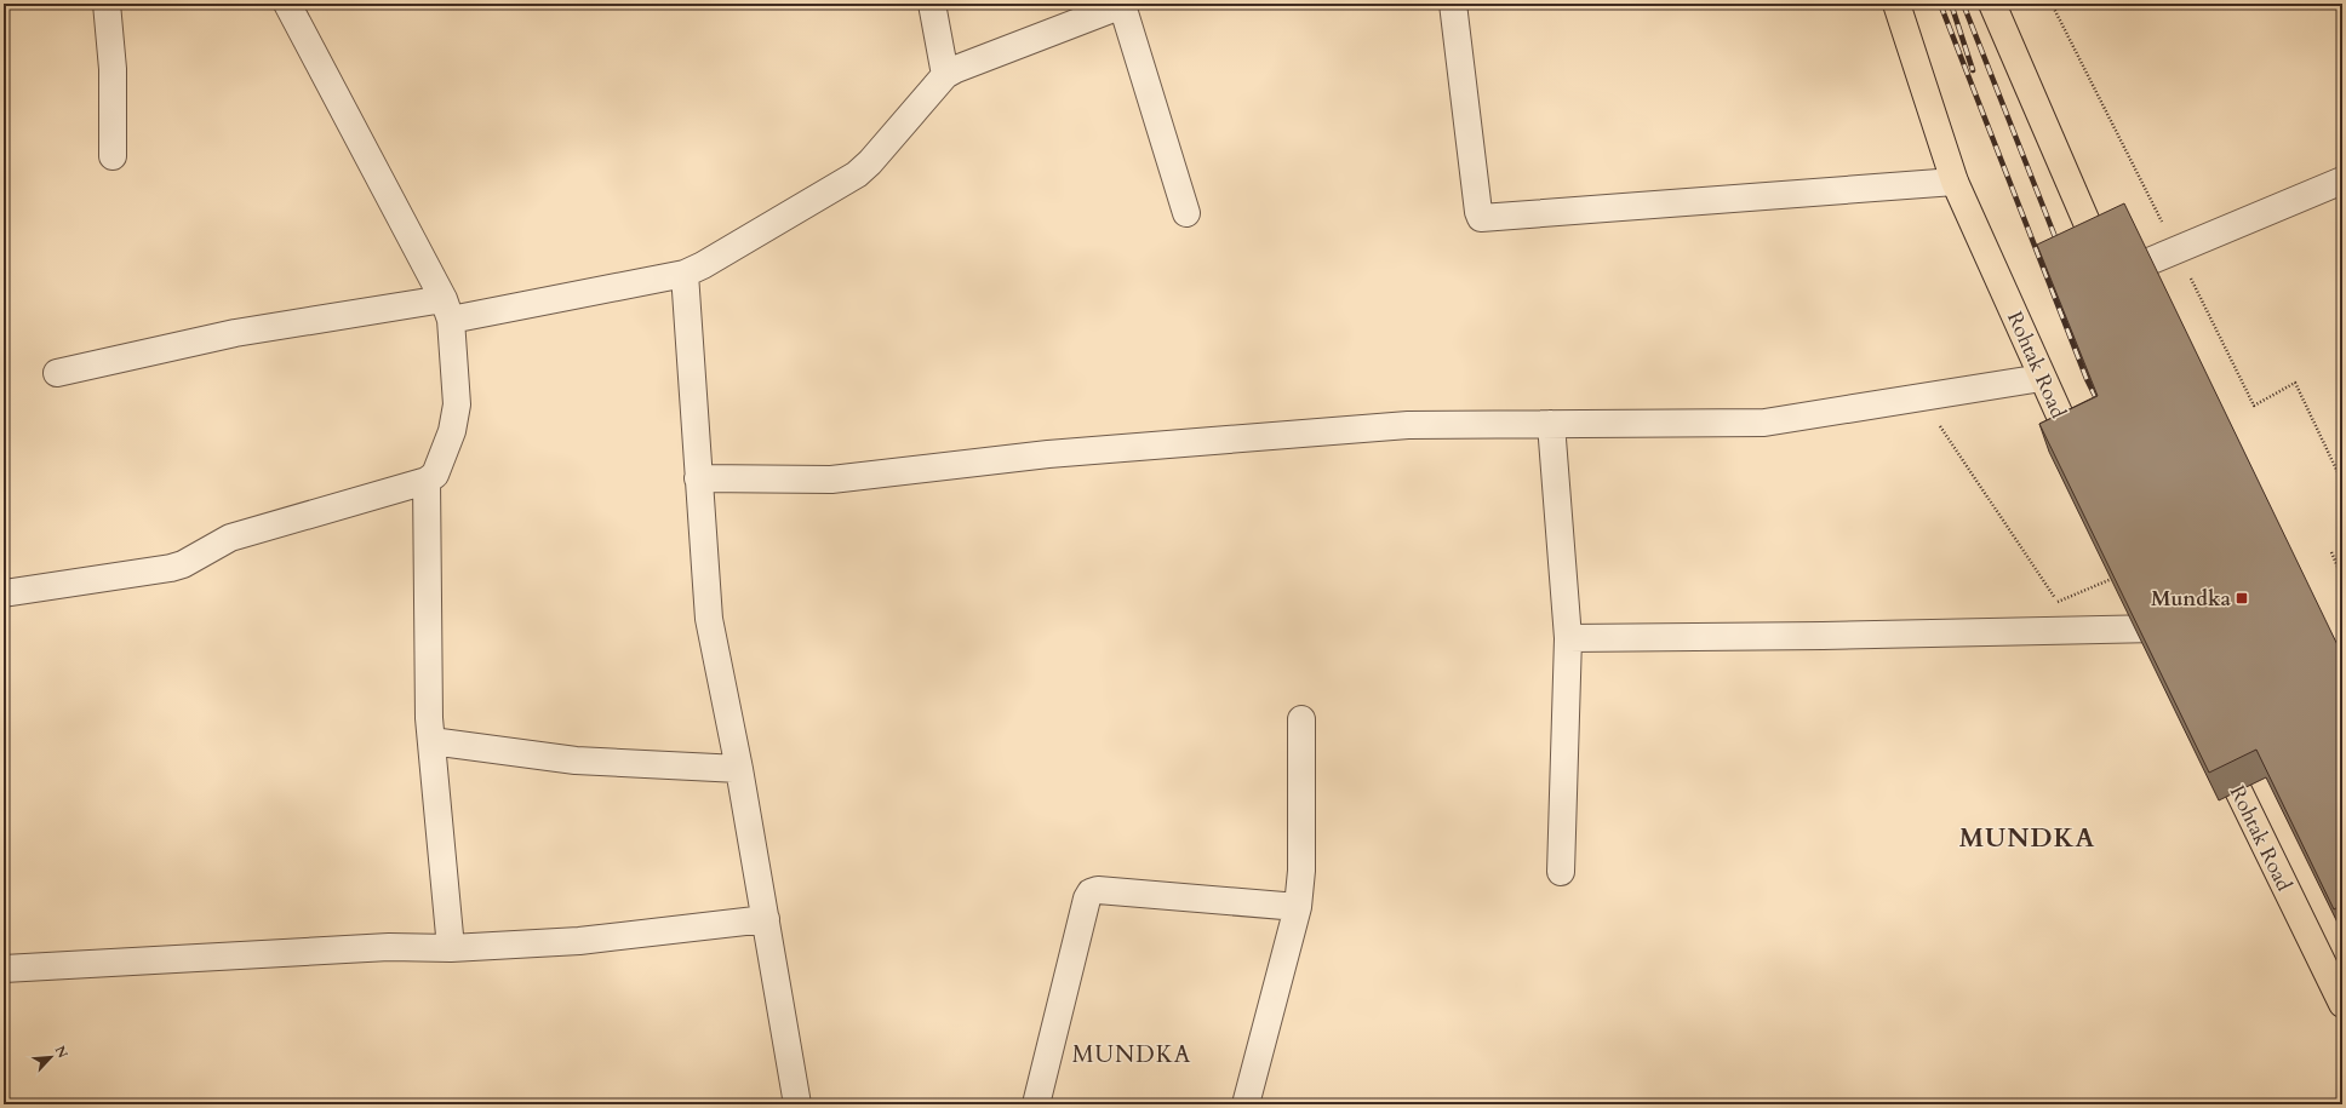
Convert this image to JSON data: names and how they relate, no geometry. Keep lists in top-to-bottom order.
{
  "streets": {
    "highway": ["Rohtak Road"]
  },
  "districts": ["MUNDKA", "MUNDKA"],
  "places": {
    "transit": ["Mundka"]
  },
  "north": "top right"
}
